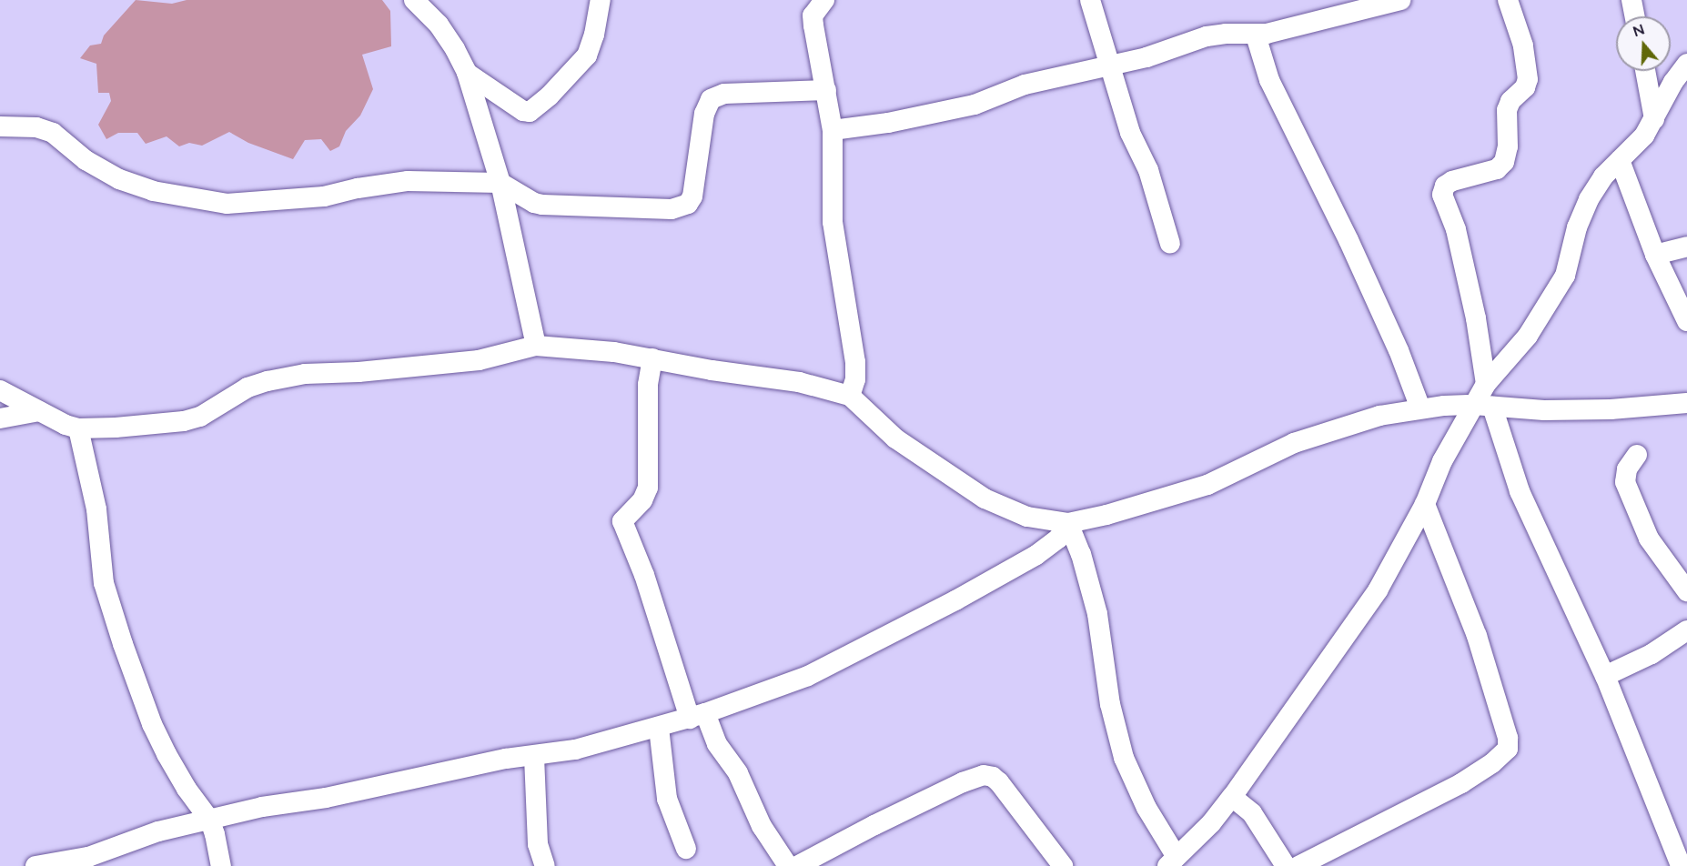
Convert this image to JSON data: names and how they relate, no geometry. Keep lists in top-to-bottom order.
{
  "north": "top"
}
